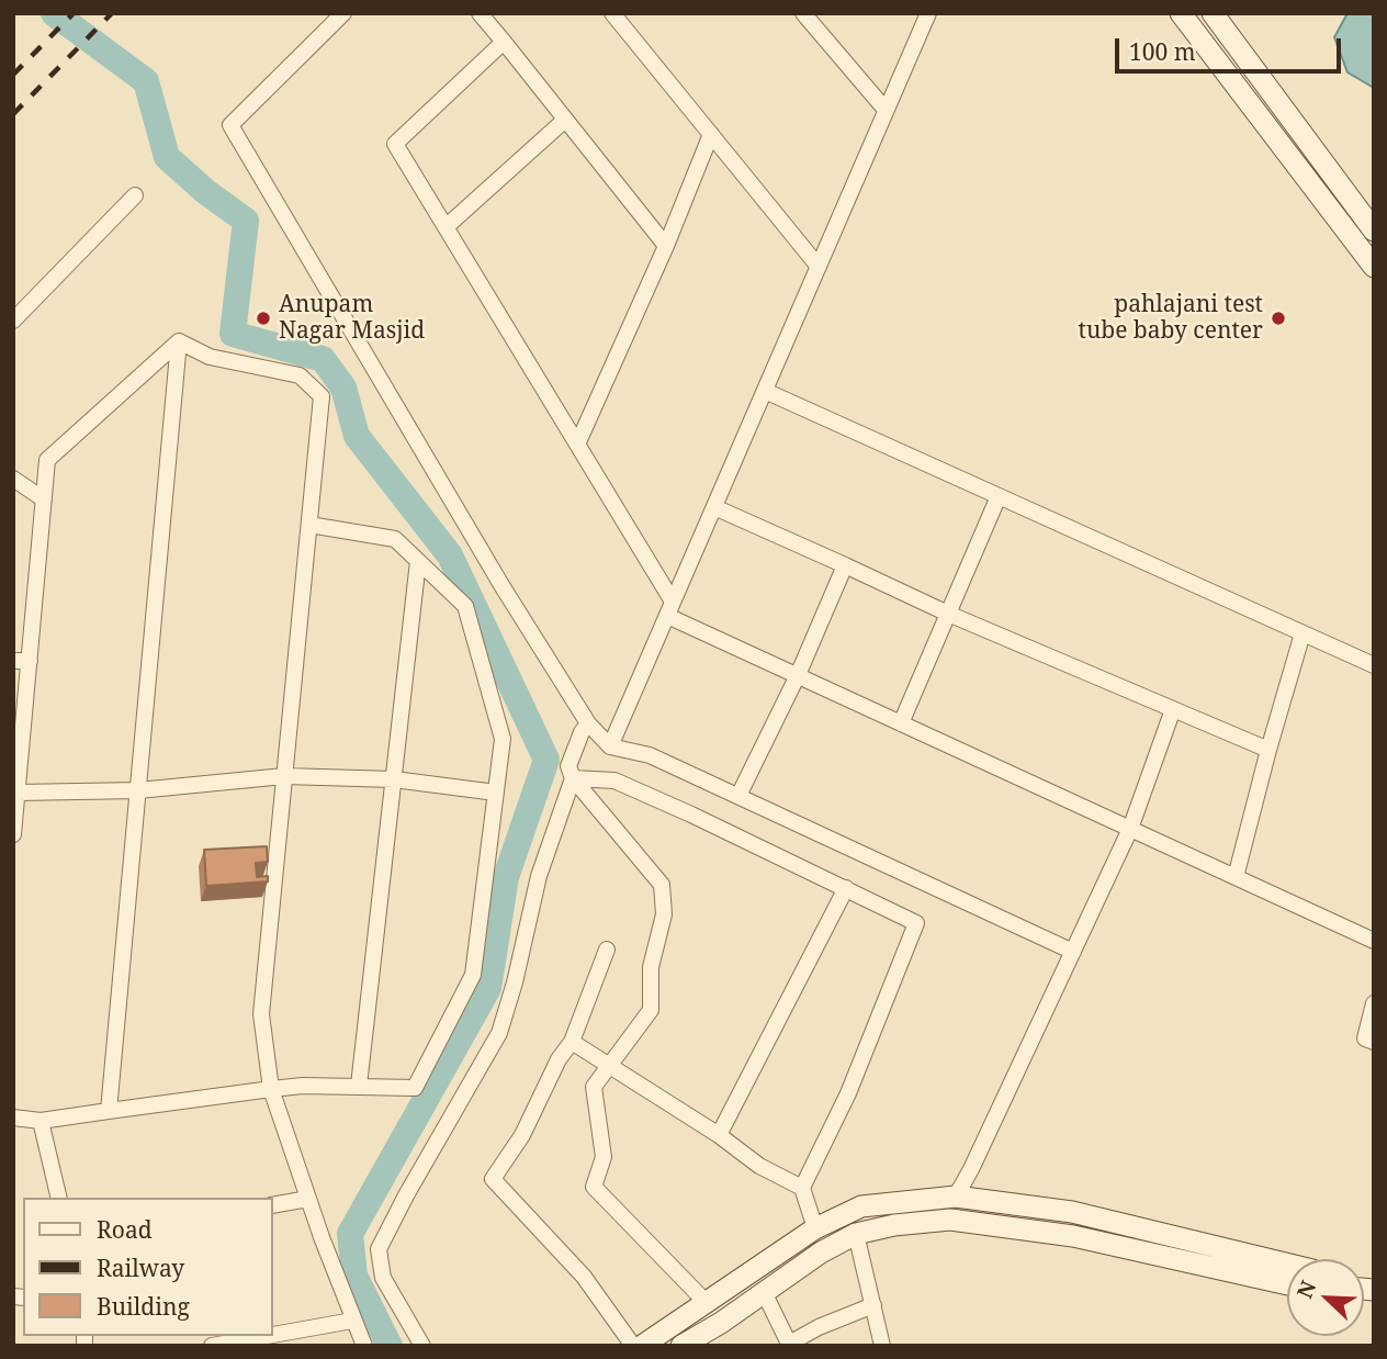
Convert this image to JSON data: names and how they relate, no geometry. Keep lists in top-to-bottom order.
{
  "places": ["Anupam Nagar Masjid", "pahlajani test tube baby center"],
  "legend": ["Road", "Railway", "Building"],
  "scale_bar": "100 m",
  "north": "top left"
}
